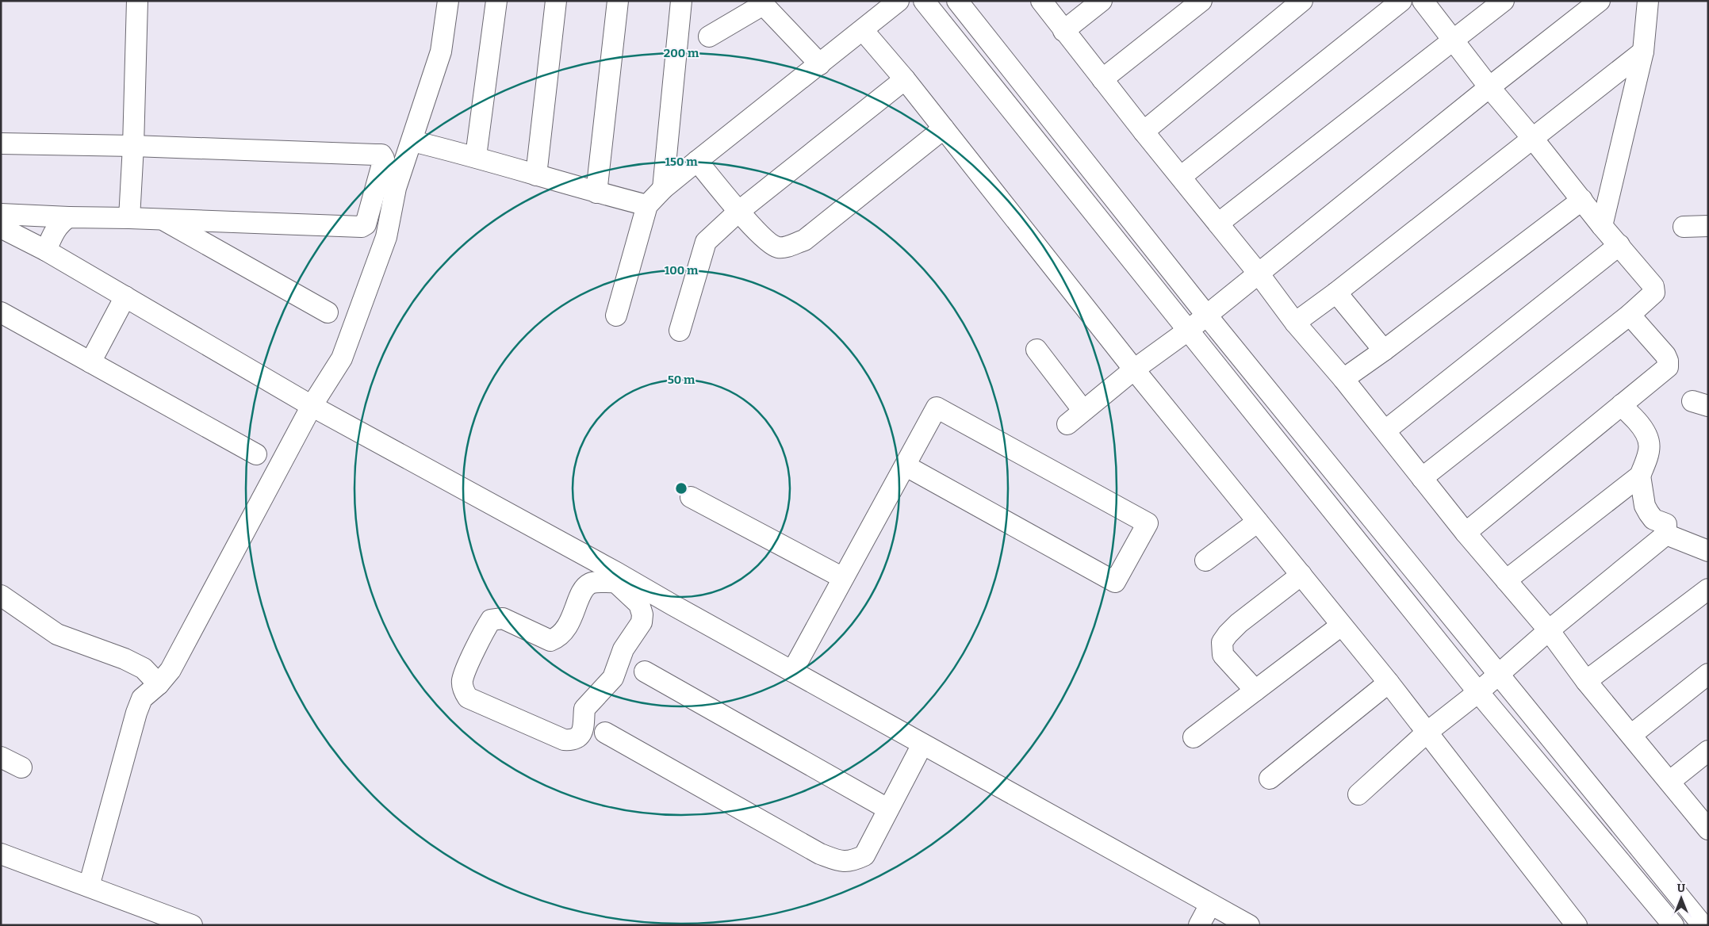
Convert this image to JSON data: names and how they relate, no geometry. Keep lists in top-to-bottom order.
{
  "north": "top",
  "rings": [
    "200 m",
    "150 m",
    "100 m",
    "50 m"
  ]
}
